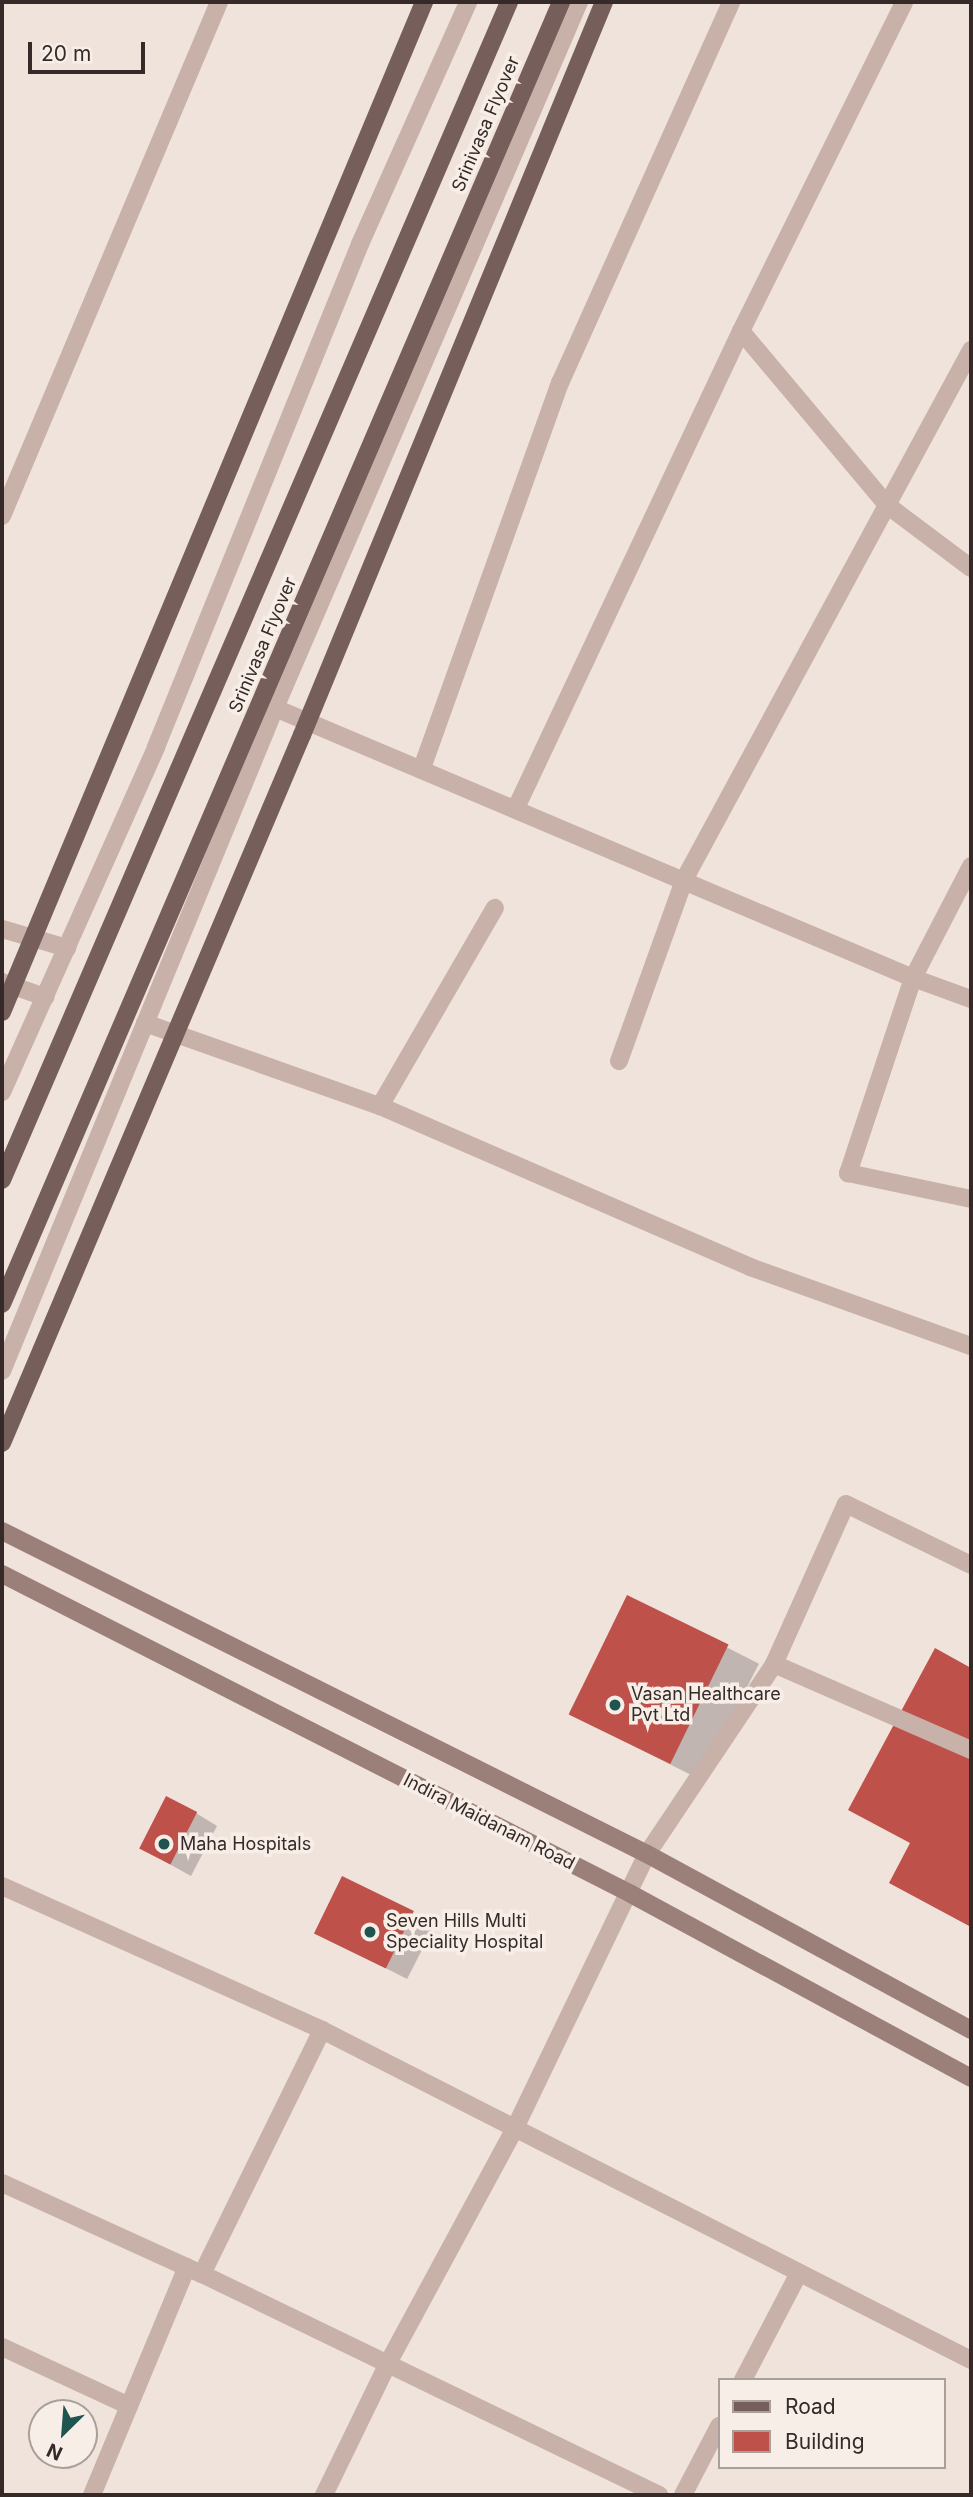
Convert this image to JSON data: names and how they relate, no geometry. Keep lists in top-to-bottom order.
{
  "streets": {
    "main road": ["Srinivasa Flyover", "Indira Maidanam Road"]
  },
  "places": ["Vasan Healthcare Pvt Ltd", "Maha Hospitals", "Seven Hills Multi Speciality Hospital"],
  "legend": ["Road", "Building"],
  "scale_bar": "20 m",
  "north": "bottom left"
}
